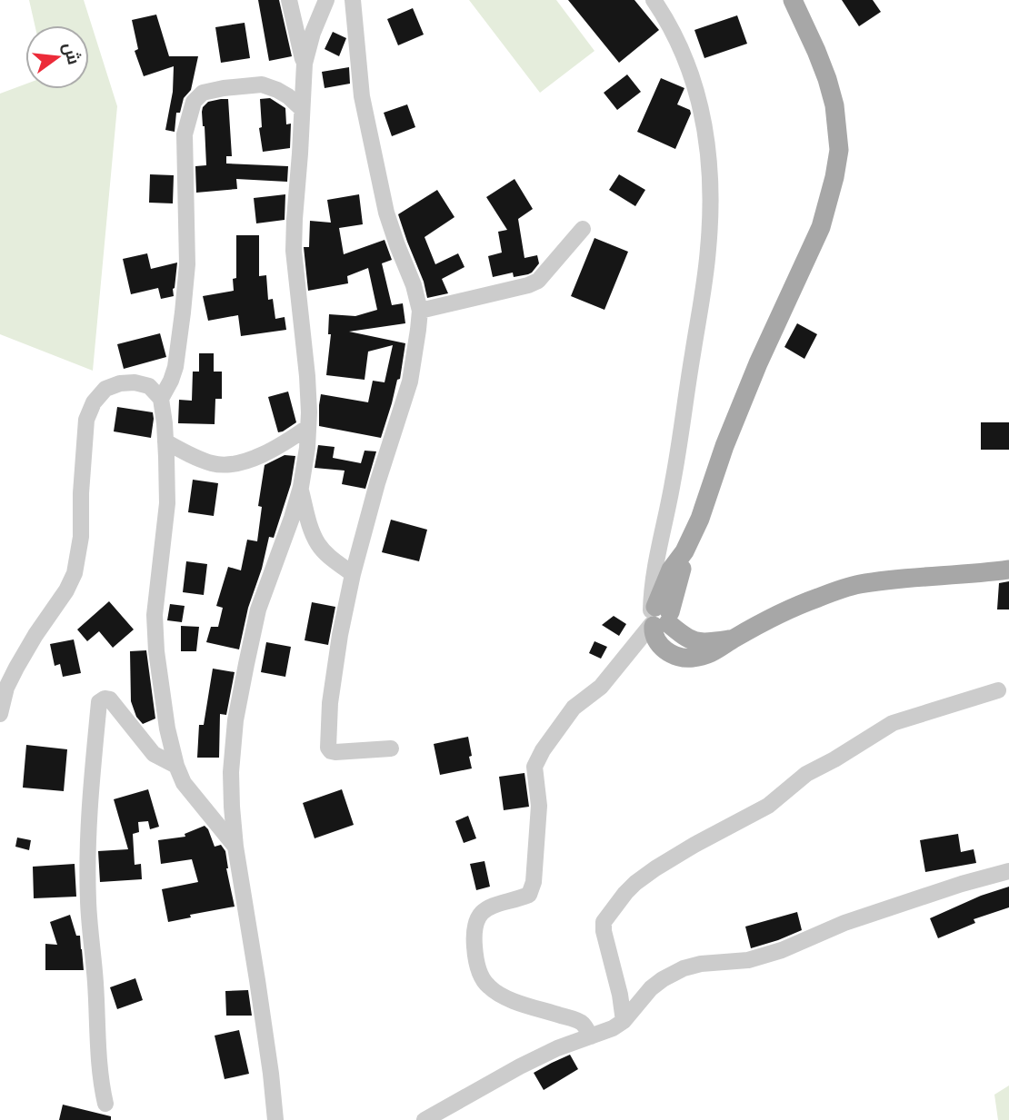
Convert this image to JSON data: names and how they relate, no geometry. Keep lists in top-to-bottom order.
{
  "north": "right"
}
